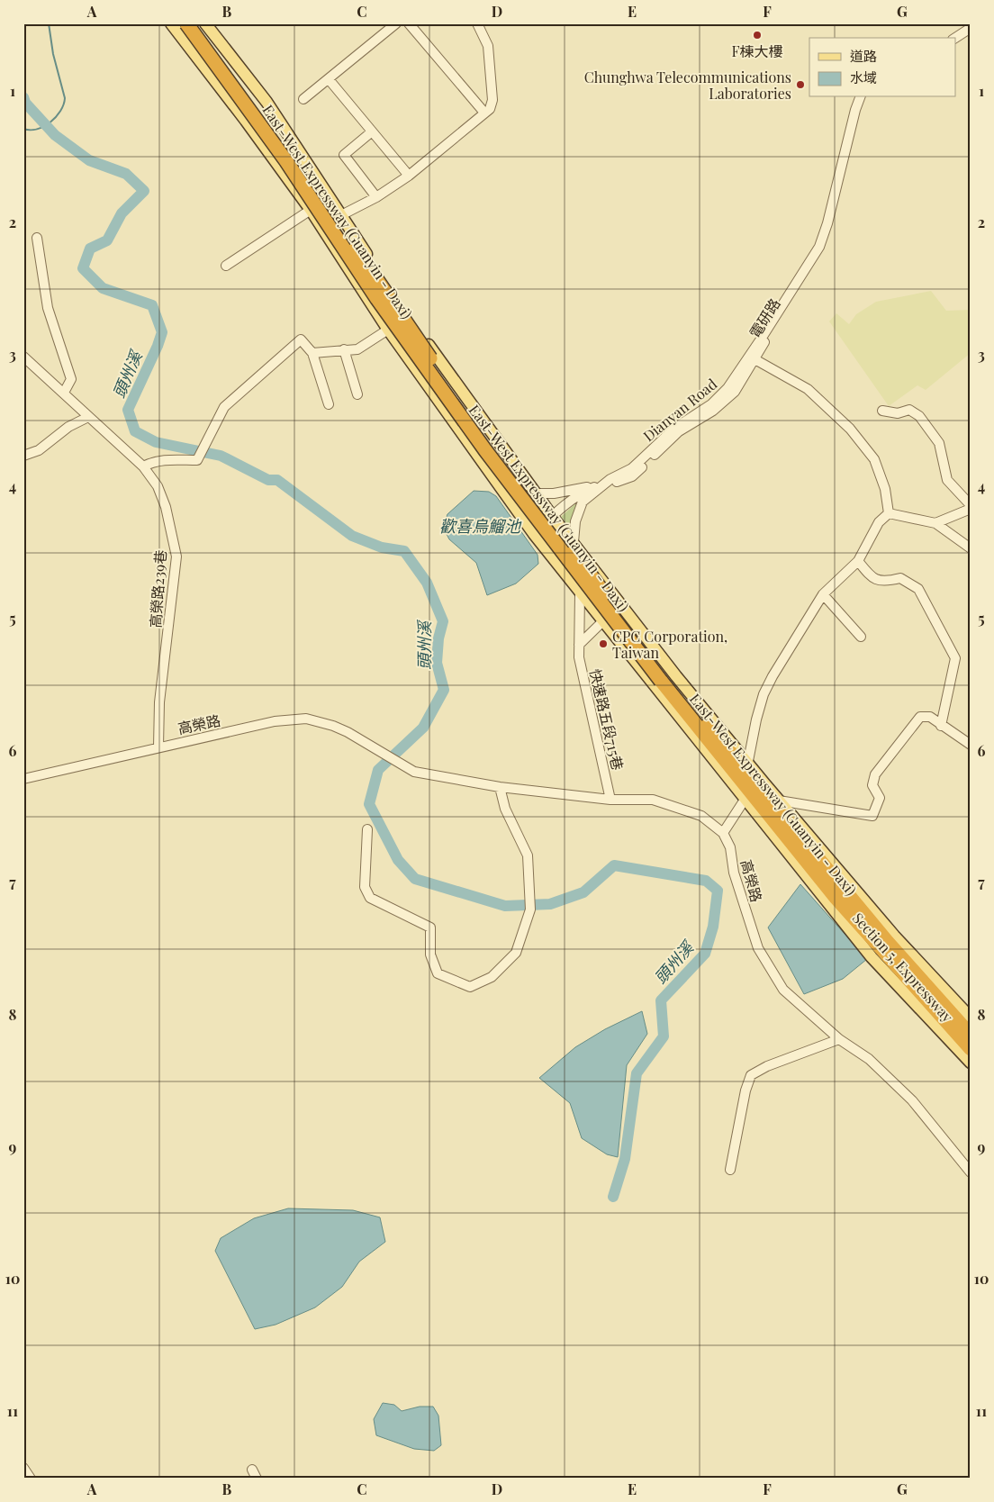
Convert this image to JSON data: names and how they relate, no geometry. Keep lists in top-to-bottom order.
{
  "streets": {
    "highway": ["East-West Expressway (Guanyin - Daxi)"],
    "main road": ["Section 5, Expressway"],
    "street": [
      "電研路",
      "高榮路239巷",
      "快速路五段715巷",
      "高榮路"
    ]
  },
  "crossings": [
    ["高榮路239巷", "高榮路"],
    ["快速路五段715巷", "Section 5, Expressway"]
  ],
  "water": ["頭州溪", "歡喜烏鰡池"],
  "places": ["F棟大樓", "Chunghwa Telecommunications Laboratories", "CPC Corporation, Taiwan"],
  "legend": ["道路", "水域"],
  "grid": {
    "columns": [
      "A",
      "B",
      "C",
      "D",
      "E",
      "F",
      "G"
    ],
    "rows": [
      "1",
      "2",
      "3",
      "4",
      "5",
      "6",
      "7",
      "8",
      "9",
      "10",
      "11"
    ]
  }
}
